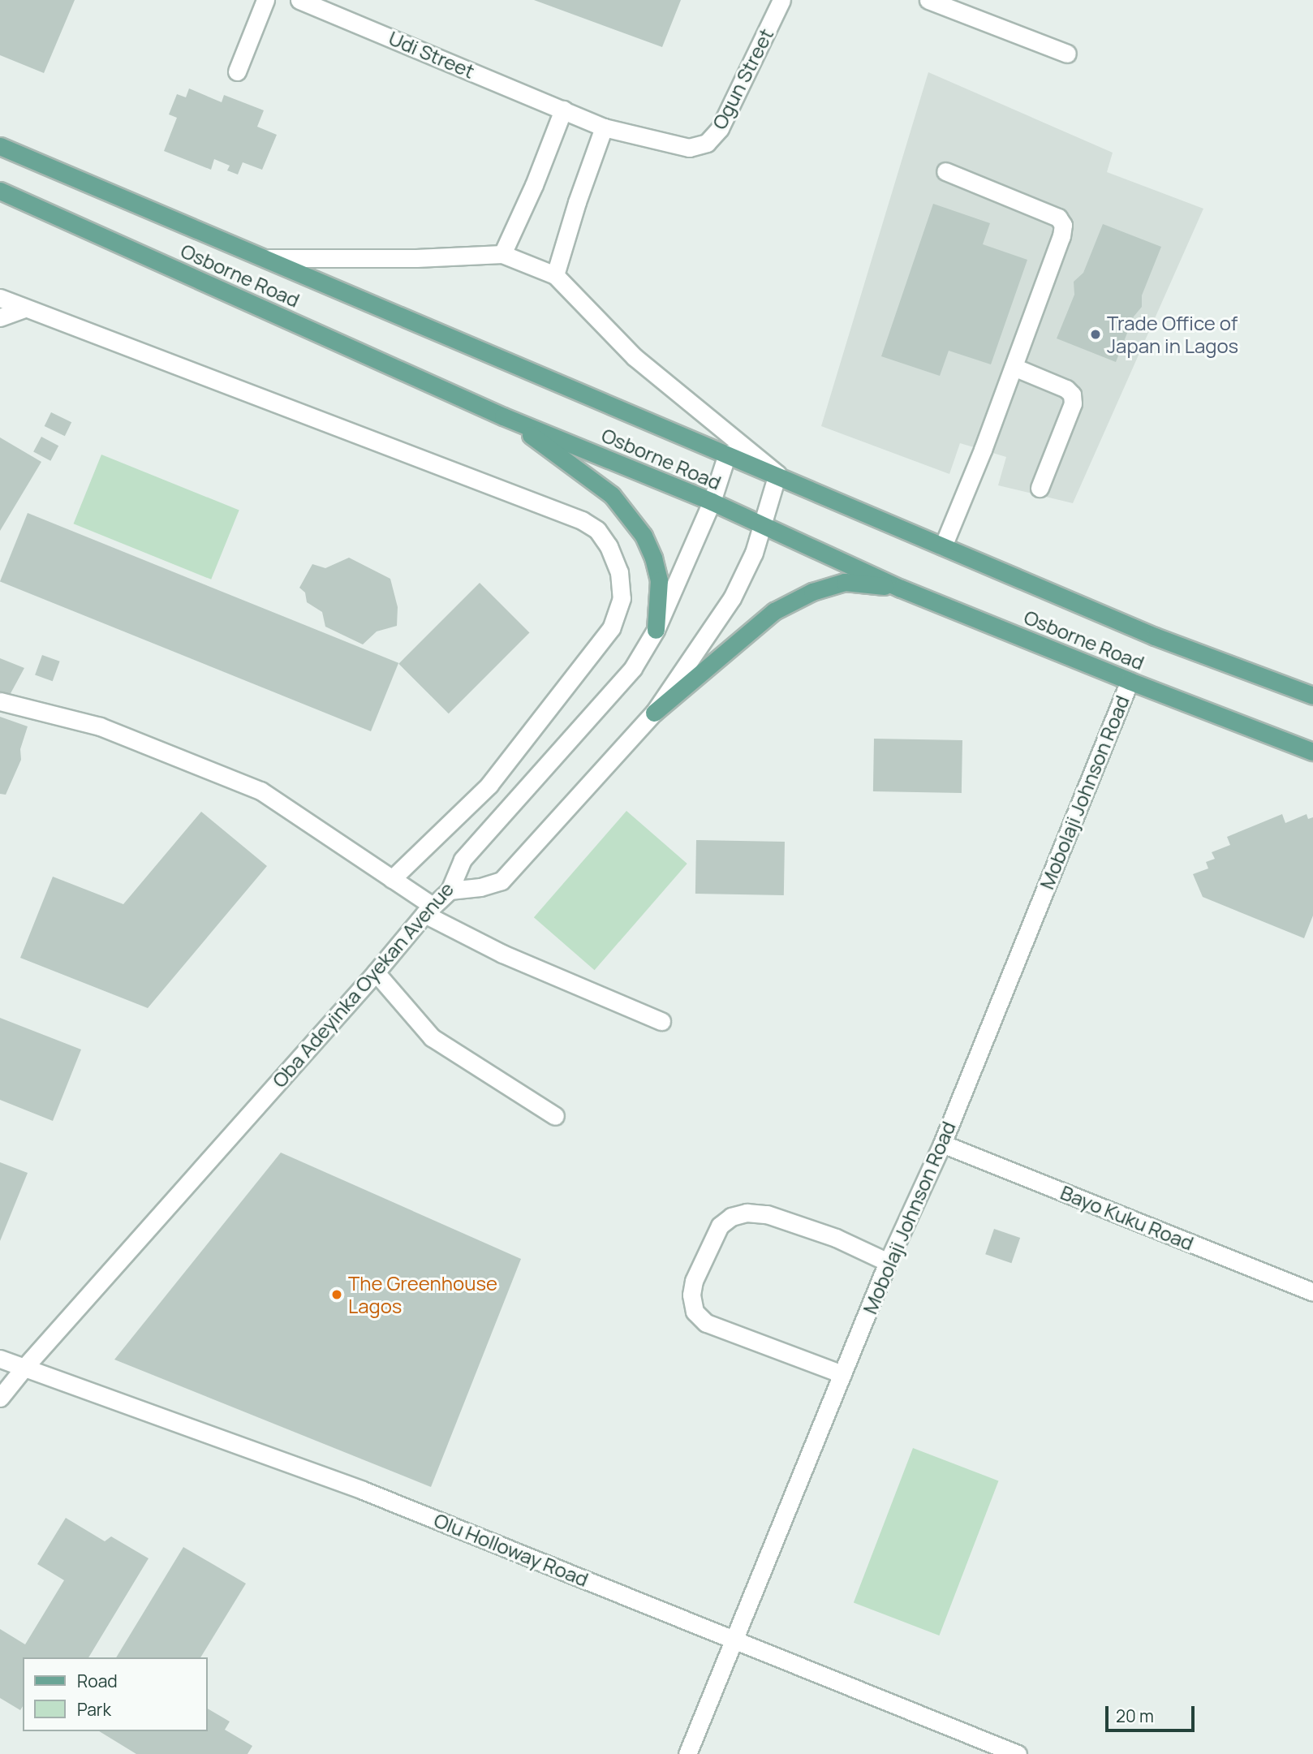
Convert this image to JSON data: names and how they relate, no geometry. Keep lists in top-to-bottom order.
{
  "streets": {
    "main road": ["Osborne Road"],
    "street": [
      "Udi Street",
      "Ogun Street",
      "Mobolaji Johnson Road",
      "Oba Adeyinka Oyekan Avenue",
      "Bayo Kuku Road",
      "Olu Holloway Road"
    ]
  },
  "crossings": [
    ["Udi Street", "Ogun Street"],
    ["Osborne Road", "Mobolaji Johnson Road"],
    ["Osborne Road", "Oba Adeyinka Oyekan Avenue"],
    ["Mobolaji Johnson Road", "Bayo Kuku Road"],
    ["Mobolaji Johnson Road", "Olu Holloway Road"],
    ["Oba Adeyinka Oyekan Avenue", "Olu Holloway Road"]
  ],
  "places": ["Trade Office of Japan in Lagos", "The Greenhouse Lagos"],
  "legend": ["Road", "Park"],
  "scale_bar": "20 m"
}
